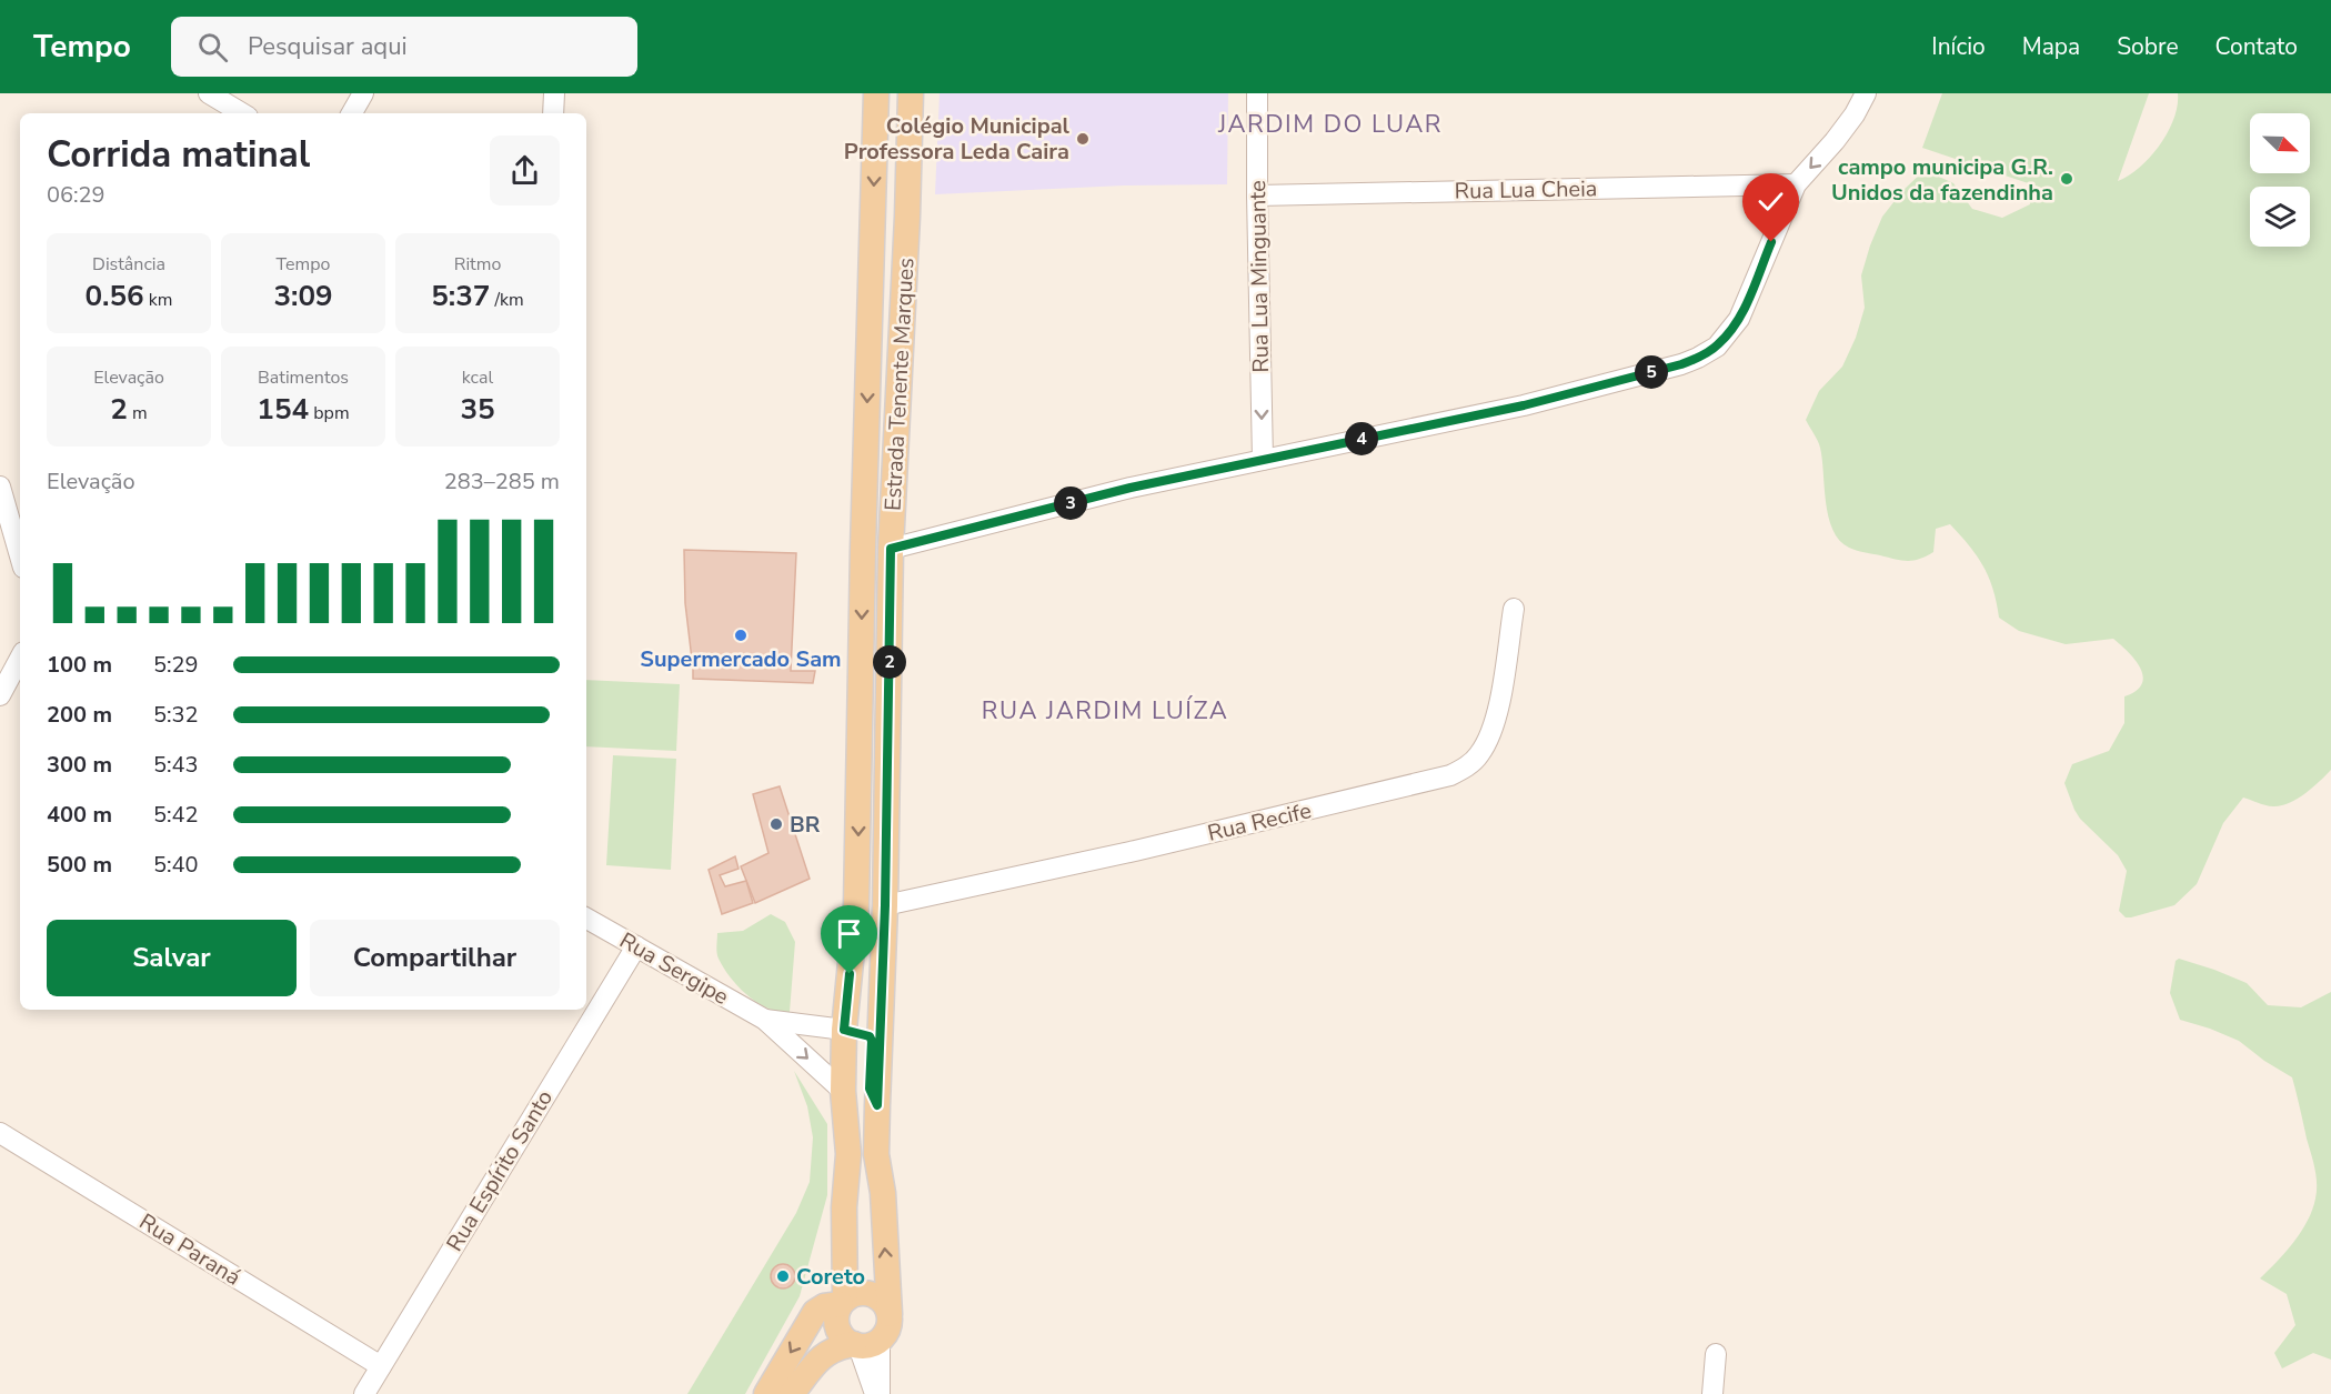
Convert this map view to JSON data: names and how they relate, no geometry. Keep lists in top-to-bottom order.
{
  "streets": {
    "main road": ["Estrada Tenente Marques"],
    "street": [
      "Rua Lua Cheia",
      "Rua Lua Minguante",
      "Rua Recife",
      "Rua Sergipe",
      "Rua Espírito Santo",
      "Rua Paraná"
    ]
  },
  "crossings": [
    ["Rua Lua Cheia", "Rua Lua Minguante"],
    ["Estrada Tenente Marques", "Rua Recife"],
    ["Estrada Tenente Marques", "Rua Sergipe"],
    ["Rua Sergipe", "Rua Espírito Santo"],
    ["Rua Espírito Santo", "Rua Paraná"]
  ],
  "one_way": ["Rua Lua Minguante"],
  "districts": ["JARDIM DO LUAR", "RUA JARDIM LUÍZA"],
  "places": [
    "Colégio Municipal Professora Leda Caira",
    "campo municipa G.R. Unidos da fazendinha",
    "Supermercado Sam",
    "BR",
    "Coreto"
  ],
  "north": "bottom right",
  "page": {
    "header": "Tempo",
    "search": "Pesquisar aqui",
    "nav": [
      "Início",
      "Mapa",
      "Sobre",
      "Contato"
    ],
    "heading": ["Corrida matinal", "06:29"],
    "stats": [
      ["Distância", "0.56 km"],
      ["Tempo", "3:09"],
      ["Ritmo", "5:37 /km"],
      ["Elevação", "2 m"],
      ["Batimentos", "154 bpm"],
      ["kcal", "35"]
    ],
    "pins": [
      "5",
      "4",
      "3",
      "2"
    ],
    "chart": ["Elevação", "283–285 m"],
    "list": [
      {
        "name": "100 m",
        "note": "5:29"
      },
      {
        "name": "200 m",
        "note": "5:32"
      },
      {
        "name": "300 m",
        "note": "5:43"
      },
      {
        "name": "400 m",
        "note": "5:42"
      },
      {
        "name": "500 m",
        "note": "5:40"
      }
    ],
    "buttons": ["Salvar", "Compartilhar"]
  }
}
